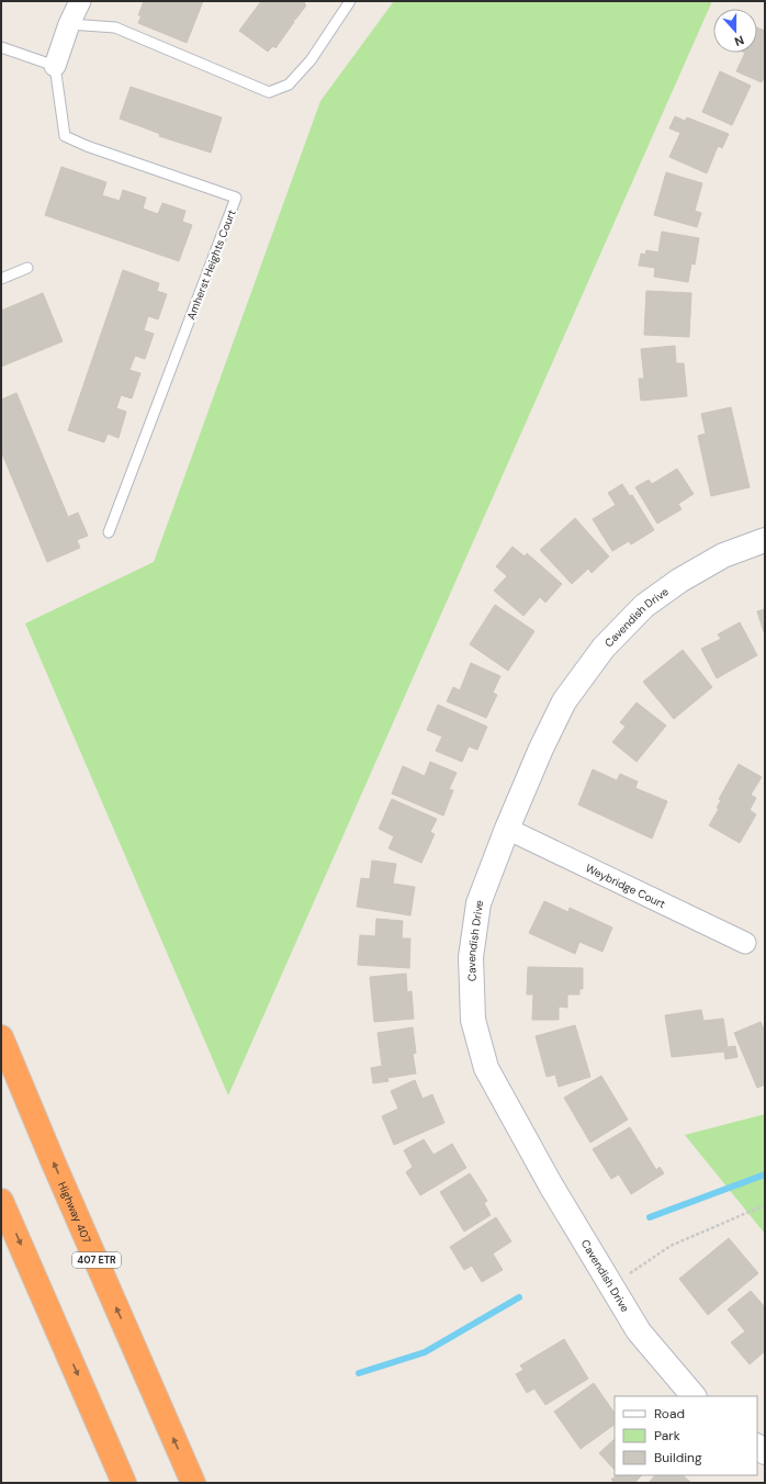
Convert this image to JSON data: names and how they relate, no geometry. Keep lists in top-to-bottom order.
{
  "streets": {
    "highway": ["Highway 407", "407 ETR"],
    "street": ["Amherst Heights Court", "Cavendish Drive", "Weybridge Court"]
  },
  "crossings": [
    ["Cavendish Drive", "Weybridge Court"]
  ],
  "legend": ["Road", "Park", "Building"],
  "north": "bottom"
}
